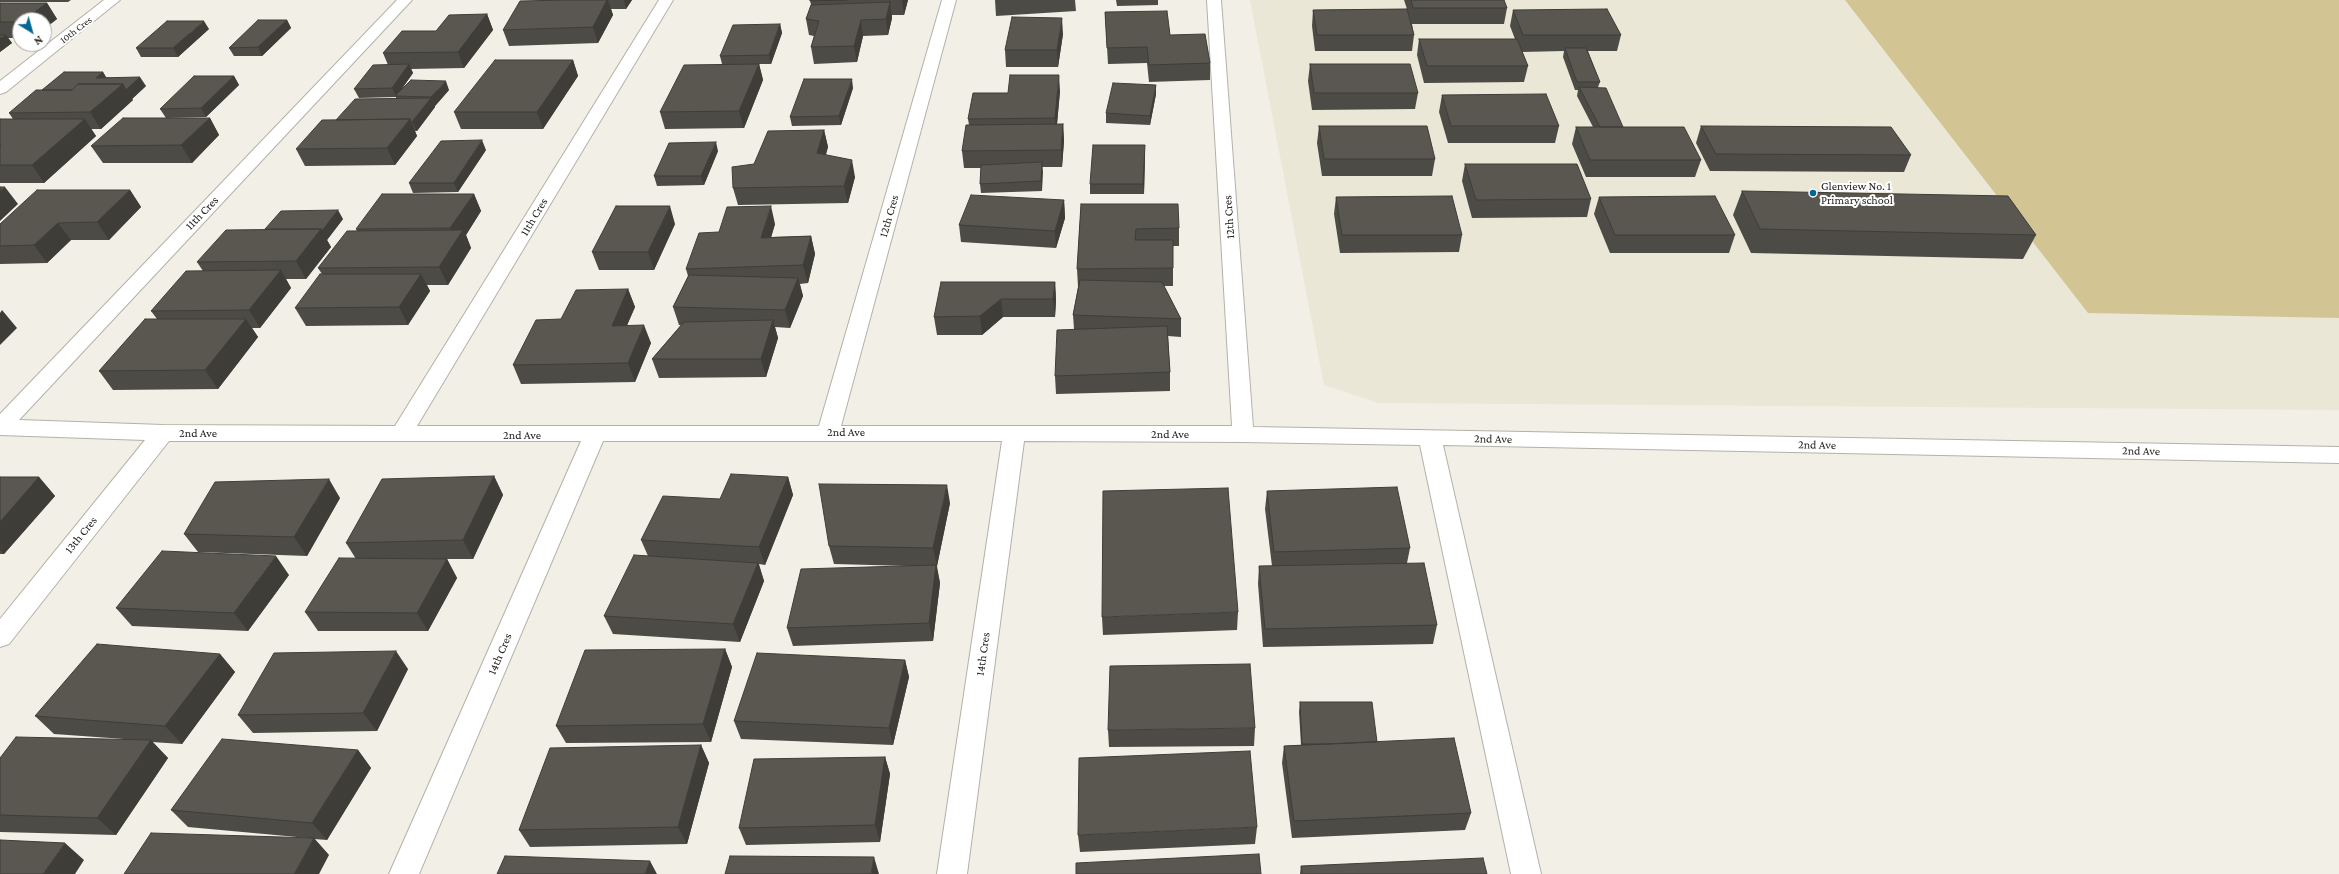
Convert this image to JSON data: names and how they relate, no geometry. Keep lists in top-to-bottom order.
{
  "streets": {
    "street": [
      "10th Cres",
      "11th Cres",
      "12th Cres",
      "2nd Ave",
      "13th Cres",
      "14th Cres"
    ]
  },
  "crossings": [
    ["11th Cres", "2nd Ave"],
    ["12th Cres", "2nd Ave"],
    ["2nd Ave", "13th Cres"],
    ["2nd Ave", "14th Cres"]
  ],
  "places": ["Glenview No. 1 Primary school"],
  "north": "bottom right"
}
